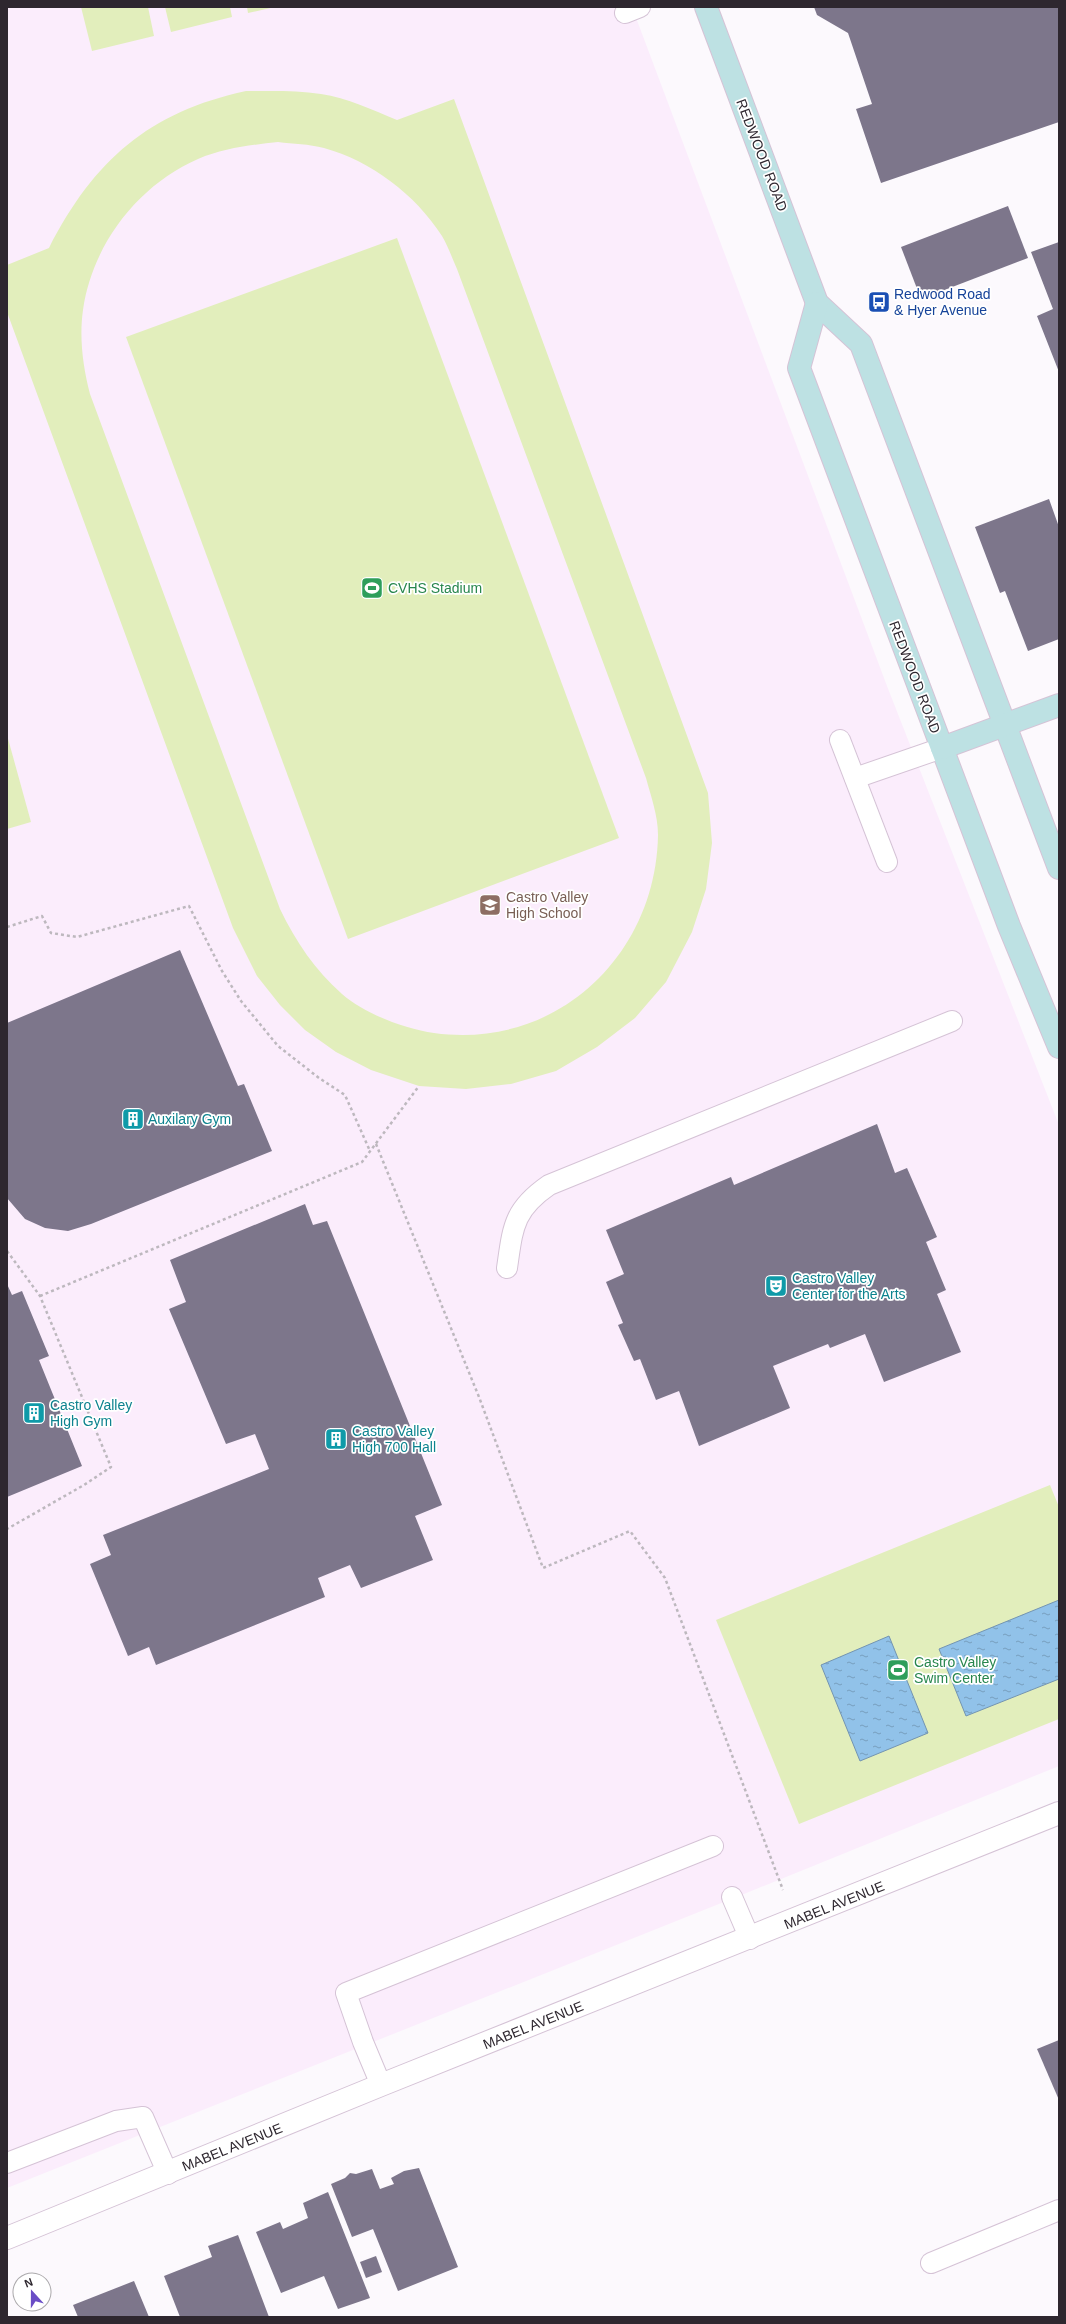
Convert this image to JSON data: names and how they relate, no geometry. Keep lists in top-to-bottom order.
{
  "streets": {
    "main road": ["REDWOOD ROAD"],
    "street": ["MABEL AVENUE"]
  },
  "places": {
    "bus stop": ["Redwood Road & Hyer Avenue"],
    "sports": ["CVHS Stadium", "Castro Valley Swim Center"],
    "school or university": ["Castro Valley High School"],
    "building": ["Auxilary Gym", "Castro Valley High Gym", "Castro Valley High 700 Hall"],
    "theatre": ["Castro Valley Center for the Arts"]
  },
  "north": "top"
}
